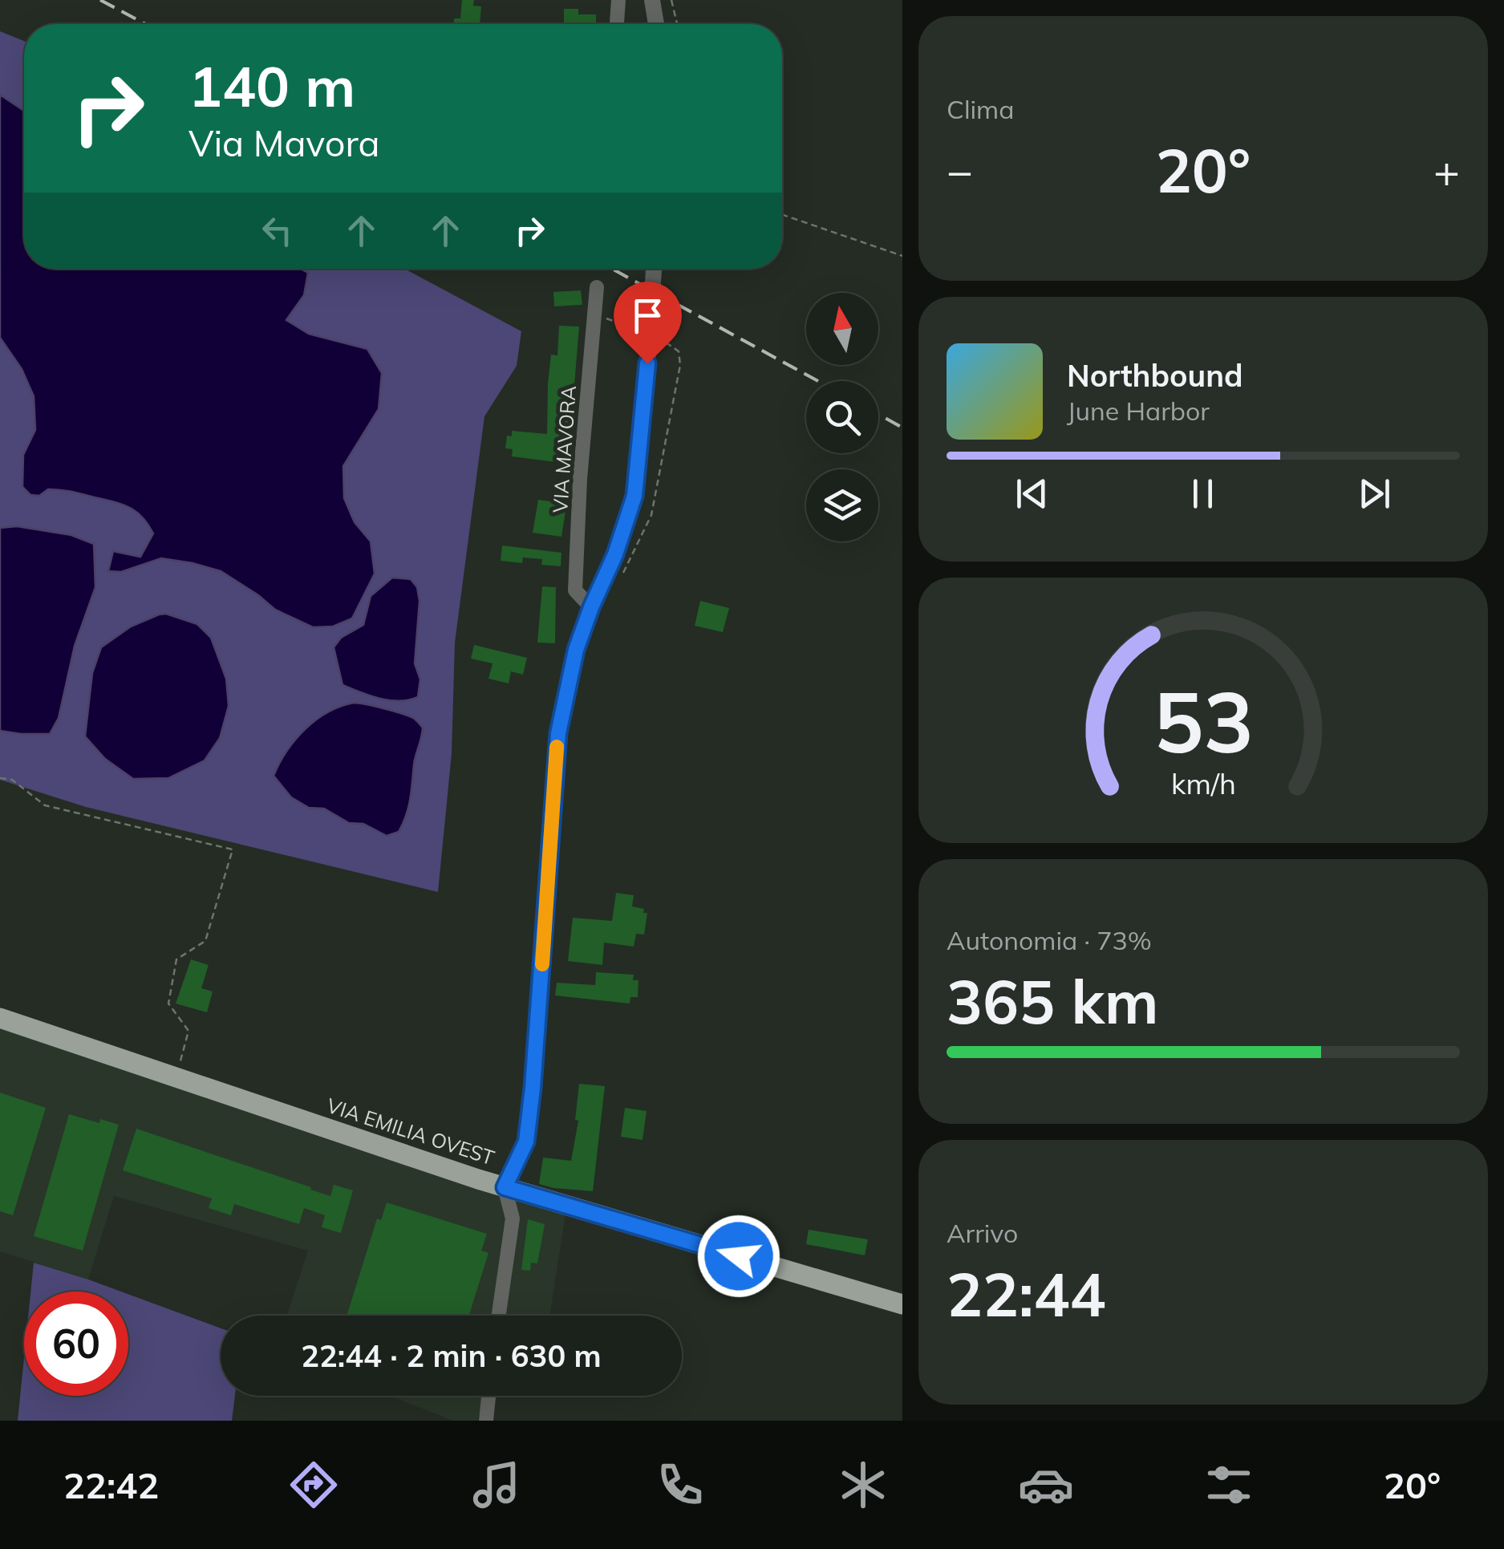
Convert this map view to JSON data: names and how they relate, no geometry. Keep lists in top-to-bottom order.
{
  "streets": {
    "main road": ["VIA EMILIA OVEST"],
    "street": ["VIA MAVORA"]
  },
  "north": "top",
  "page": {
    "tile": [
      "Clima",
      ["Autonomia · 73%", "365 km"],
      ["Arrivo", "22:44"]
    ],
    "turn": ["140 m", "Via Mavora"],
    "heat": ["−", "20°", "+"],
    "song": ["Northbound", "June Harbor"],
    "limit": "60",
    "trip": "22:44 · 2 min · 630 m",
    "tabs": ["22:42", "20°"],
    "gauge": ["53", "km/h"]
  }
}
